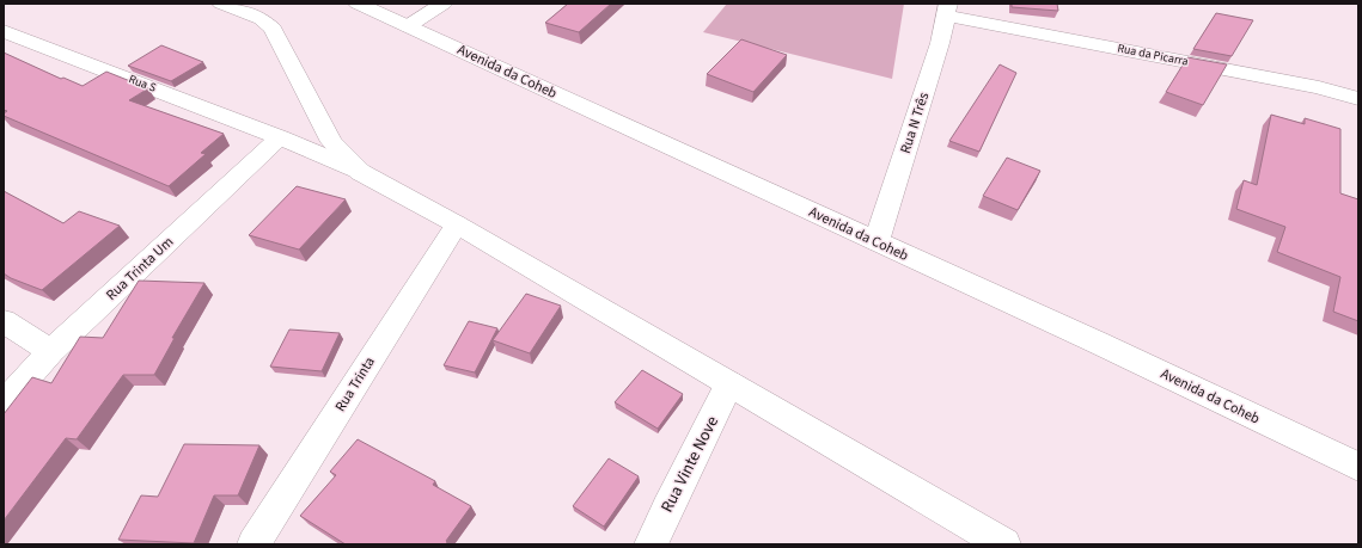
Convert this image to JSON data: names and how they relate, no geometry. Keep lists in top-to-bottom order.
{
  "streets": {
    "street": [
      "Rua da Picarra",
      "Avenida da Coheb",
      "Rua S",
      "Rua N Três",
      "Rua Trinta Um",
      "Rua Trinta",
      "Rua Vinte Nove"
    ]
  },
  "crossings": [
    ["Rua da Picarra", "Rua N Três"],
    ["Avenida da Coheb", "Rua N Três"],
    ["Rua S", "Rua Trinta Um"]
  ]
}
